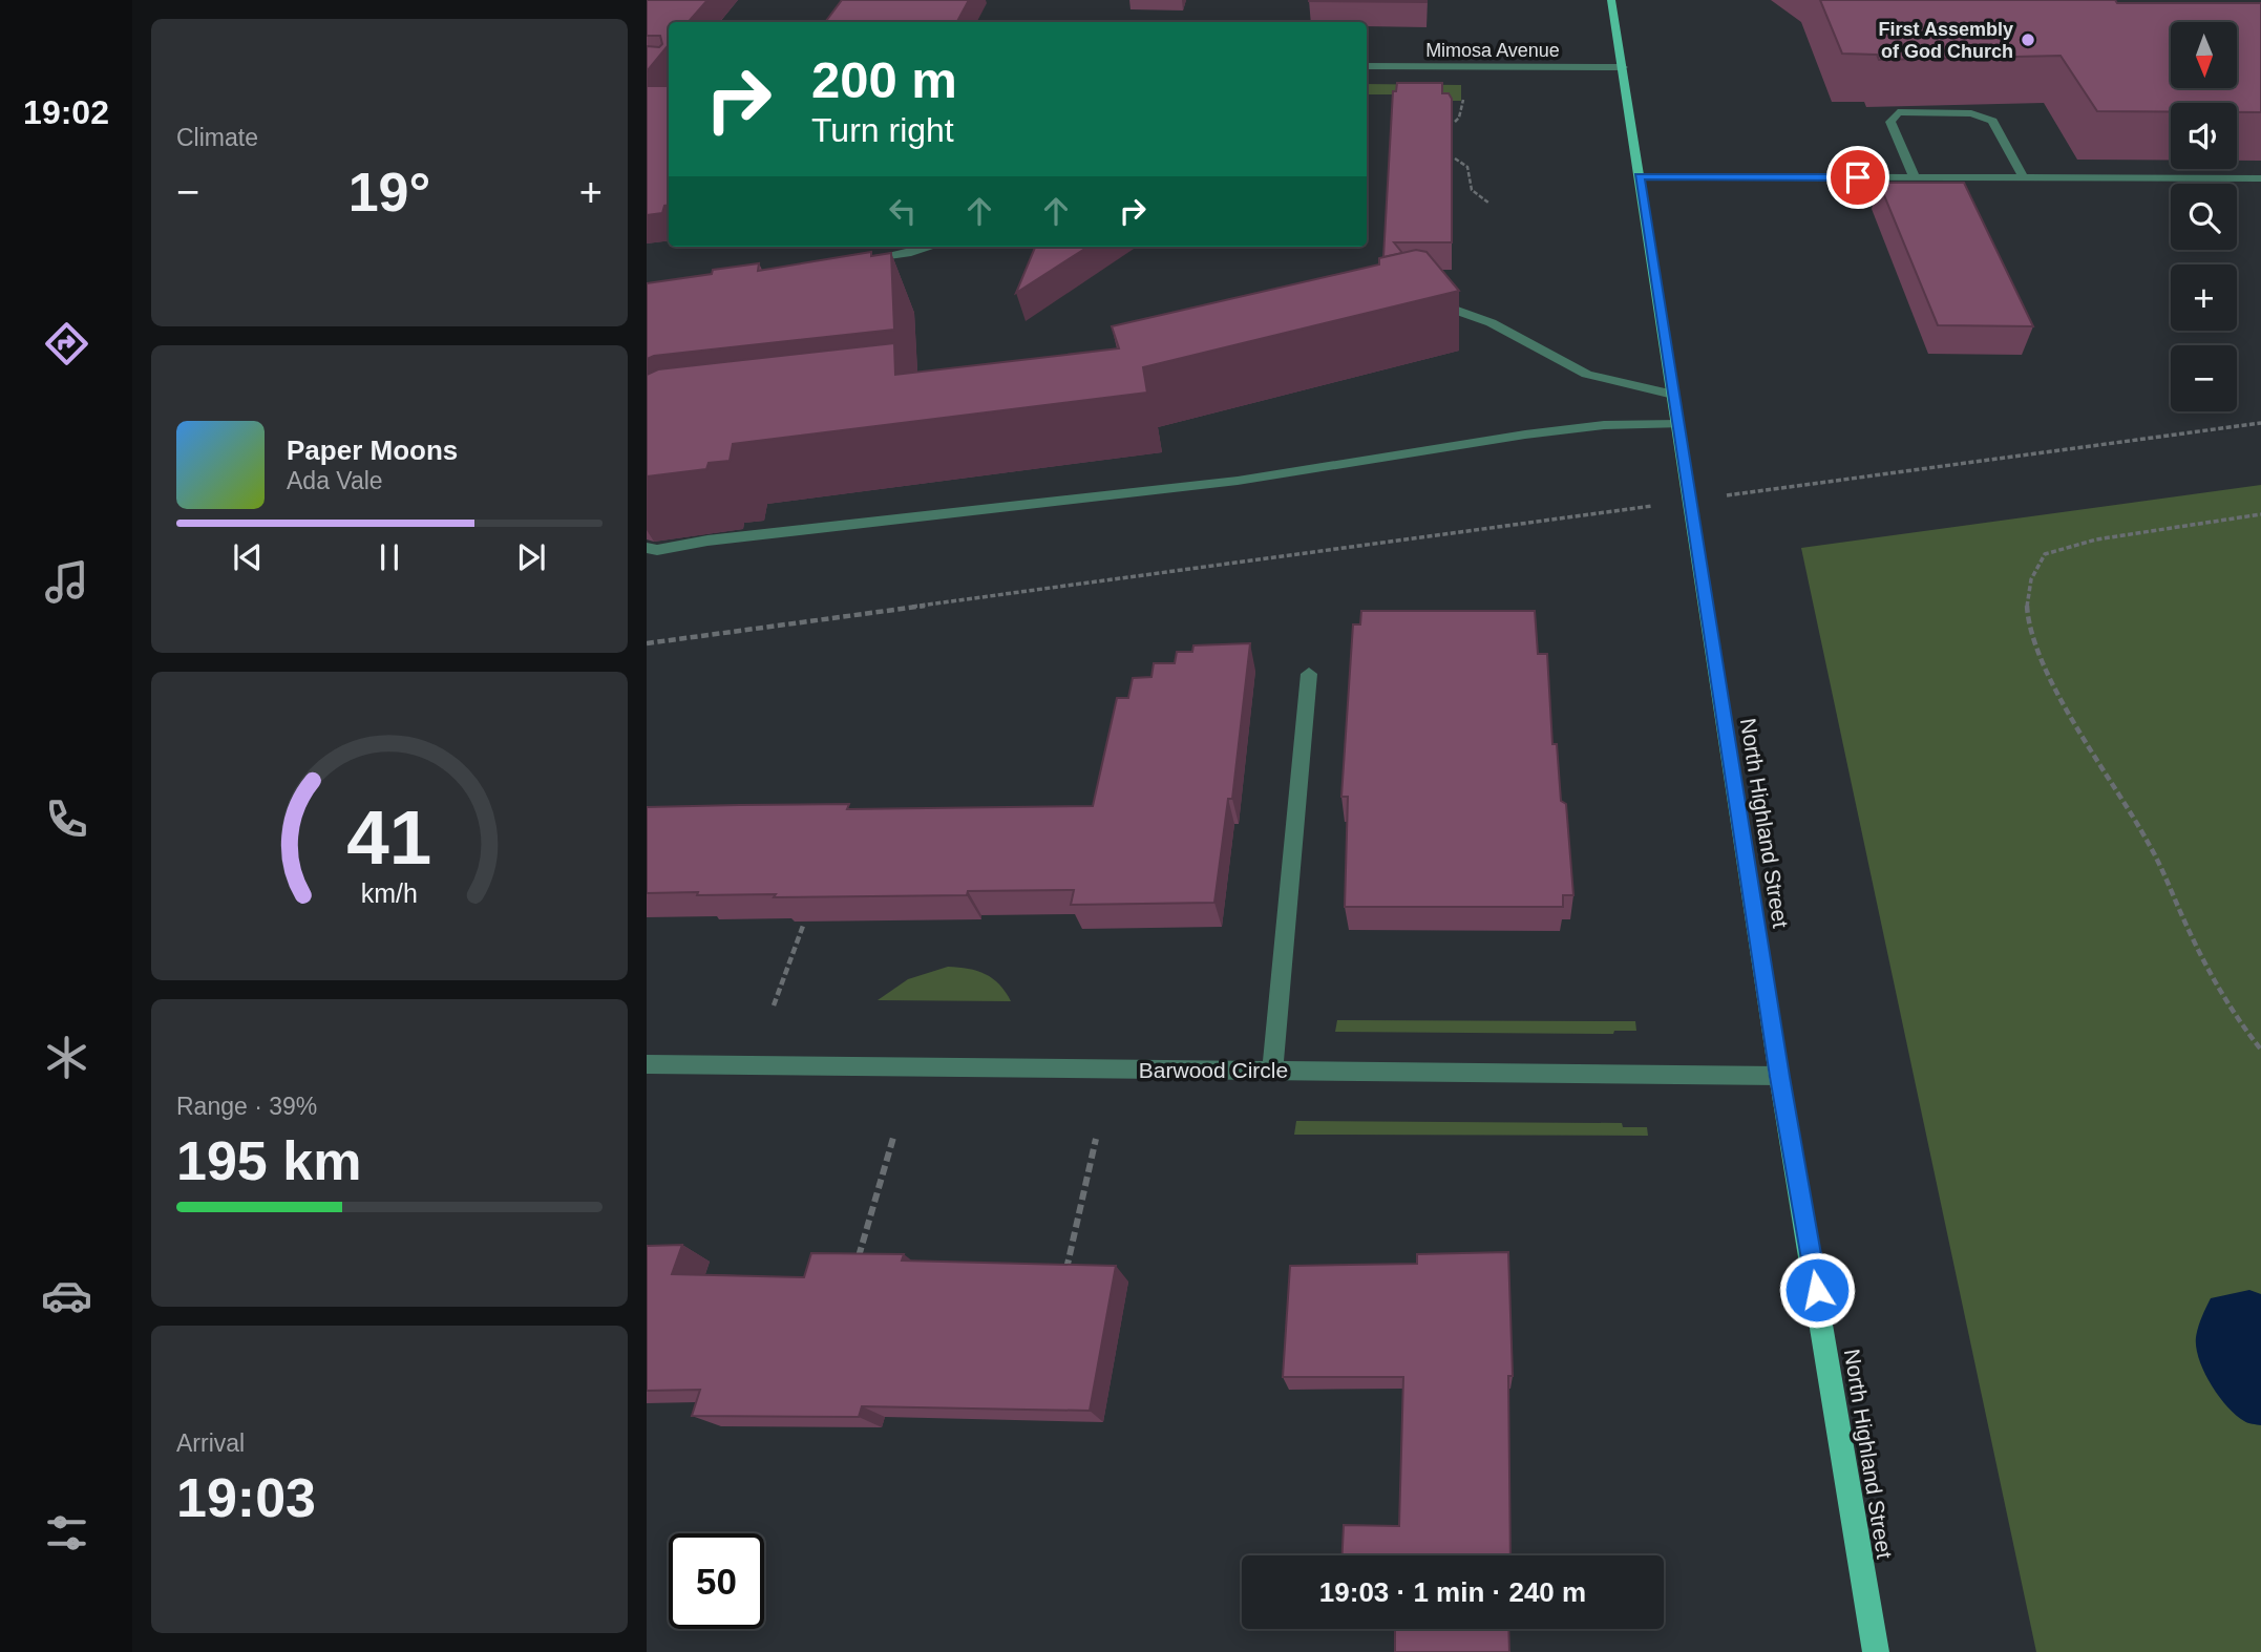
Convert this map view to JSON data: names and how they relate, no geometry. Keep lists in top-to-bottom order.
{
  "streets": {
    "main road": ["North Highland Street"],
    "street": ["Mimosa Avenue", "Barwood Circle"]
  },
  "crossings": [
    ["Mimosa Avenue", "North Highland Street"],
    ["North Highland Street", "Barwood Circle"]
  ],
  "places": ["First Assembly of God Church"],
  "north": "bottom",
  "page": {
    "tabs": "19:02",
    "tile": [
      "Climate",
      ["Range · 39%", "195 km"],
      ["Arrival", "19:03"]
    ],
    "map_buttons": ["+", "−"],
    "turn": ["200 m", "Turn right"],
    "heat": ["−", "19°", "+"],
    "song": ["Paper Moons", "Ada Vale"],
    "limit": "50",
    "trip": "19:03 · 1 min · 240 m",
    "gauge": ["41", "km/h"]
  }
}
